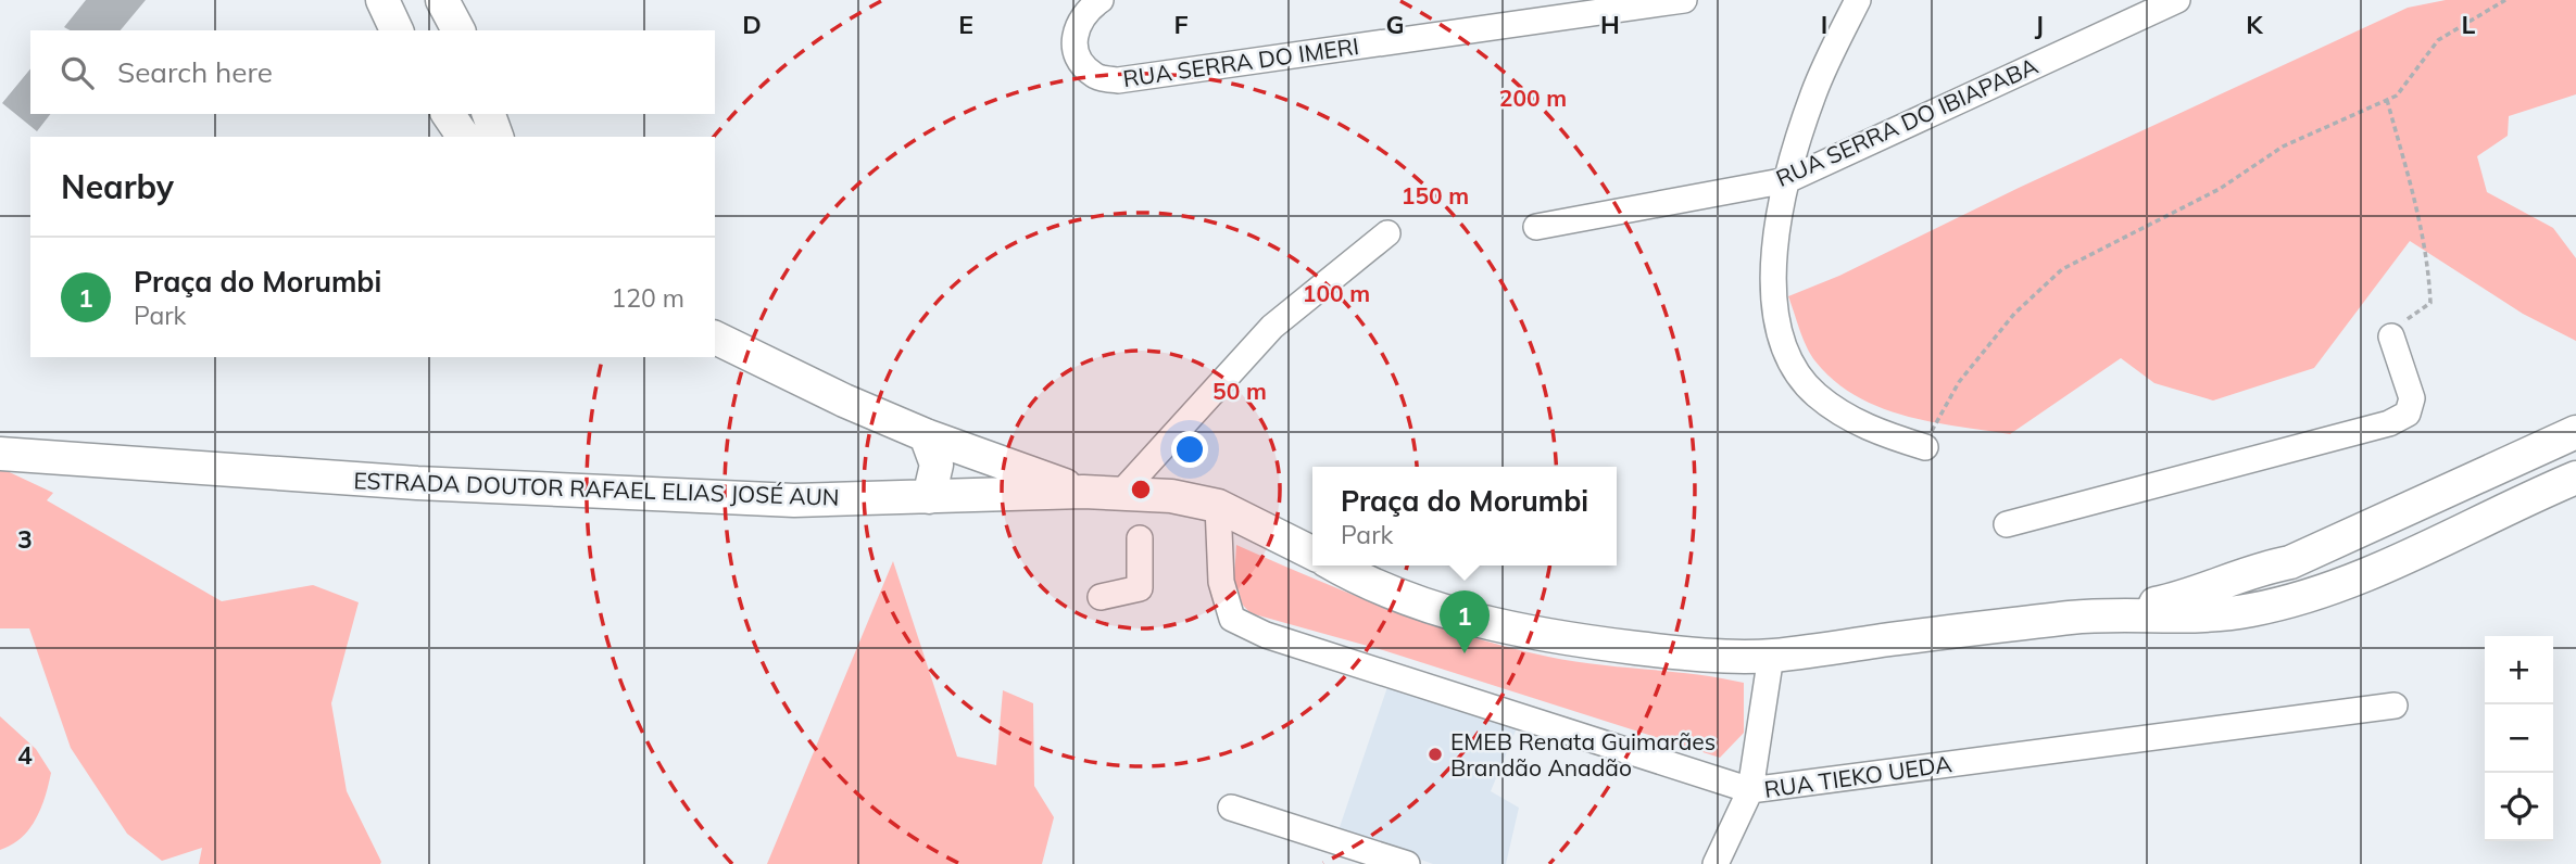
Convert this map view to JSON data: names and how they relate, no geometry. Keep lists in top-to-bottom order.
{
  "streets": {
    "main road": ["ESTRADA DOUTOR RAFAEL ELIAS JOSÉ AUN"],
    "street": ["RUA SERRA DO IMERI", "RUA SERRA DO IBIAPABA", "RUA TIEKO UEDA"]
  },
  "crossings": [
    ["ESTRADA DOUTOR RAFAEL ELIAS JOSÉ AUN", "RUA TIEKO UEDA"]
  ],
  "places": ["EMEB Renata Guimarães Brandão Anadão"],
  "page": {
    "search": "Search here",
    "heading": "Nearby",
    "list": [
      {
        "mark": "1",
        "name": "Praça do Morumbi",
        "note": "Park",
        "value": "120 m"
      }
    ],
    "popup": ["Praça do Morumbi", "Park"],
    "pins": "1",
    "map_buttons": ["+", "−"]
  },
  "grid": {
    "columns": [
      "D",
      "E",
      "F",
      "G",
      "H",
      "I",
      "J",
      "K",
      "L"
    ],
    "rows": ["3", "4"]
  },
  "rings": [
    "200 m",
    "150 m",
    "100 m",
    "50 m"
  ]
}
